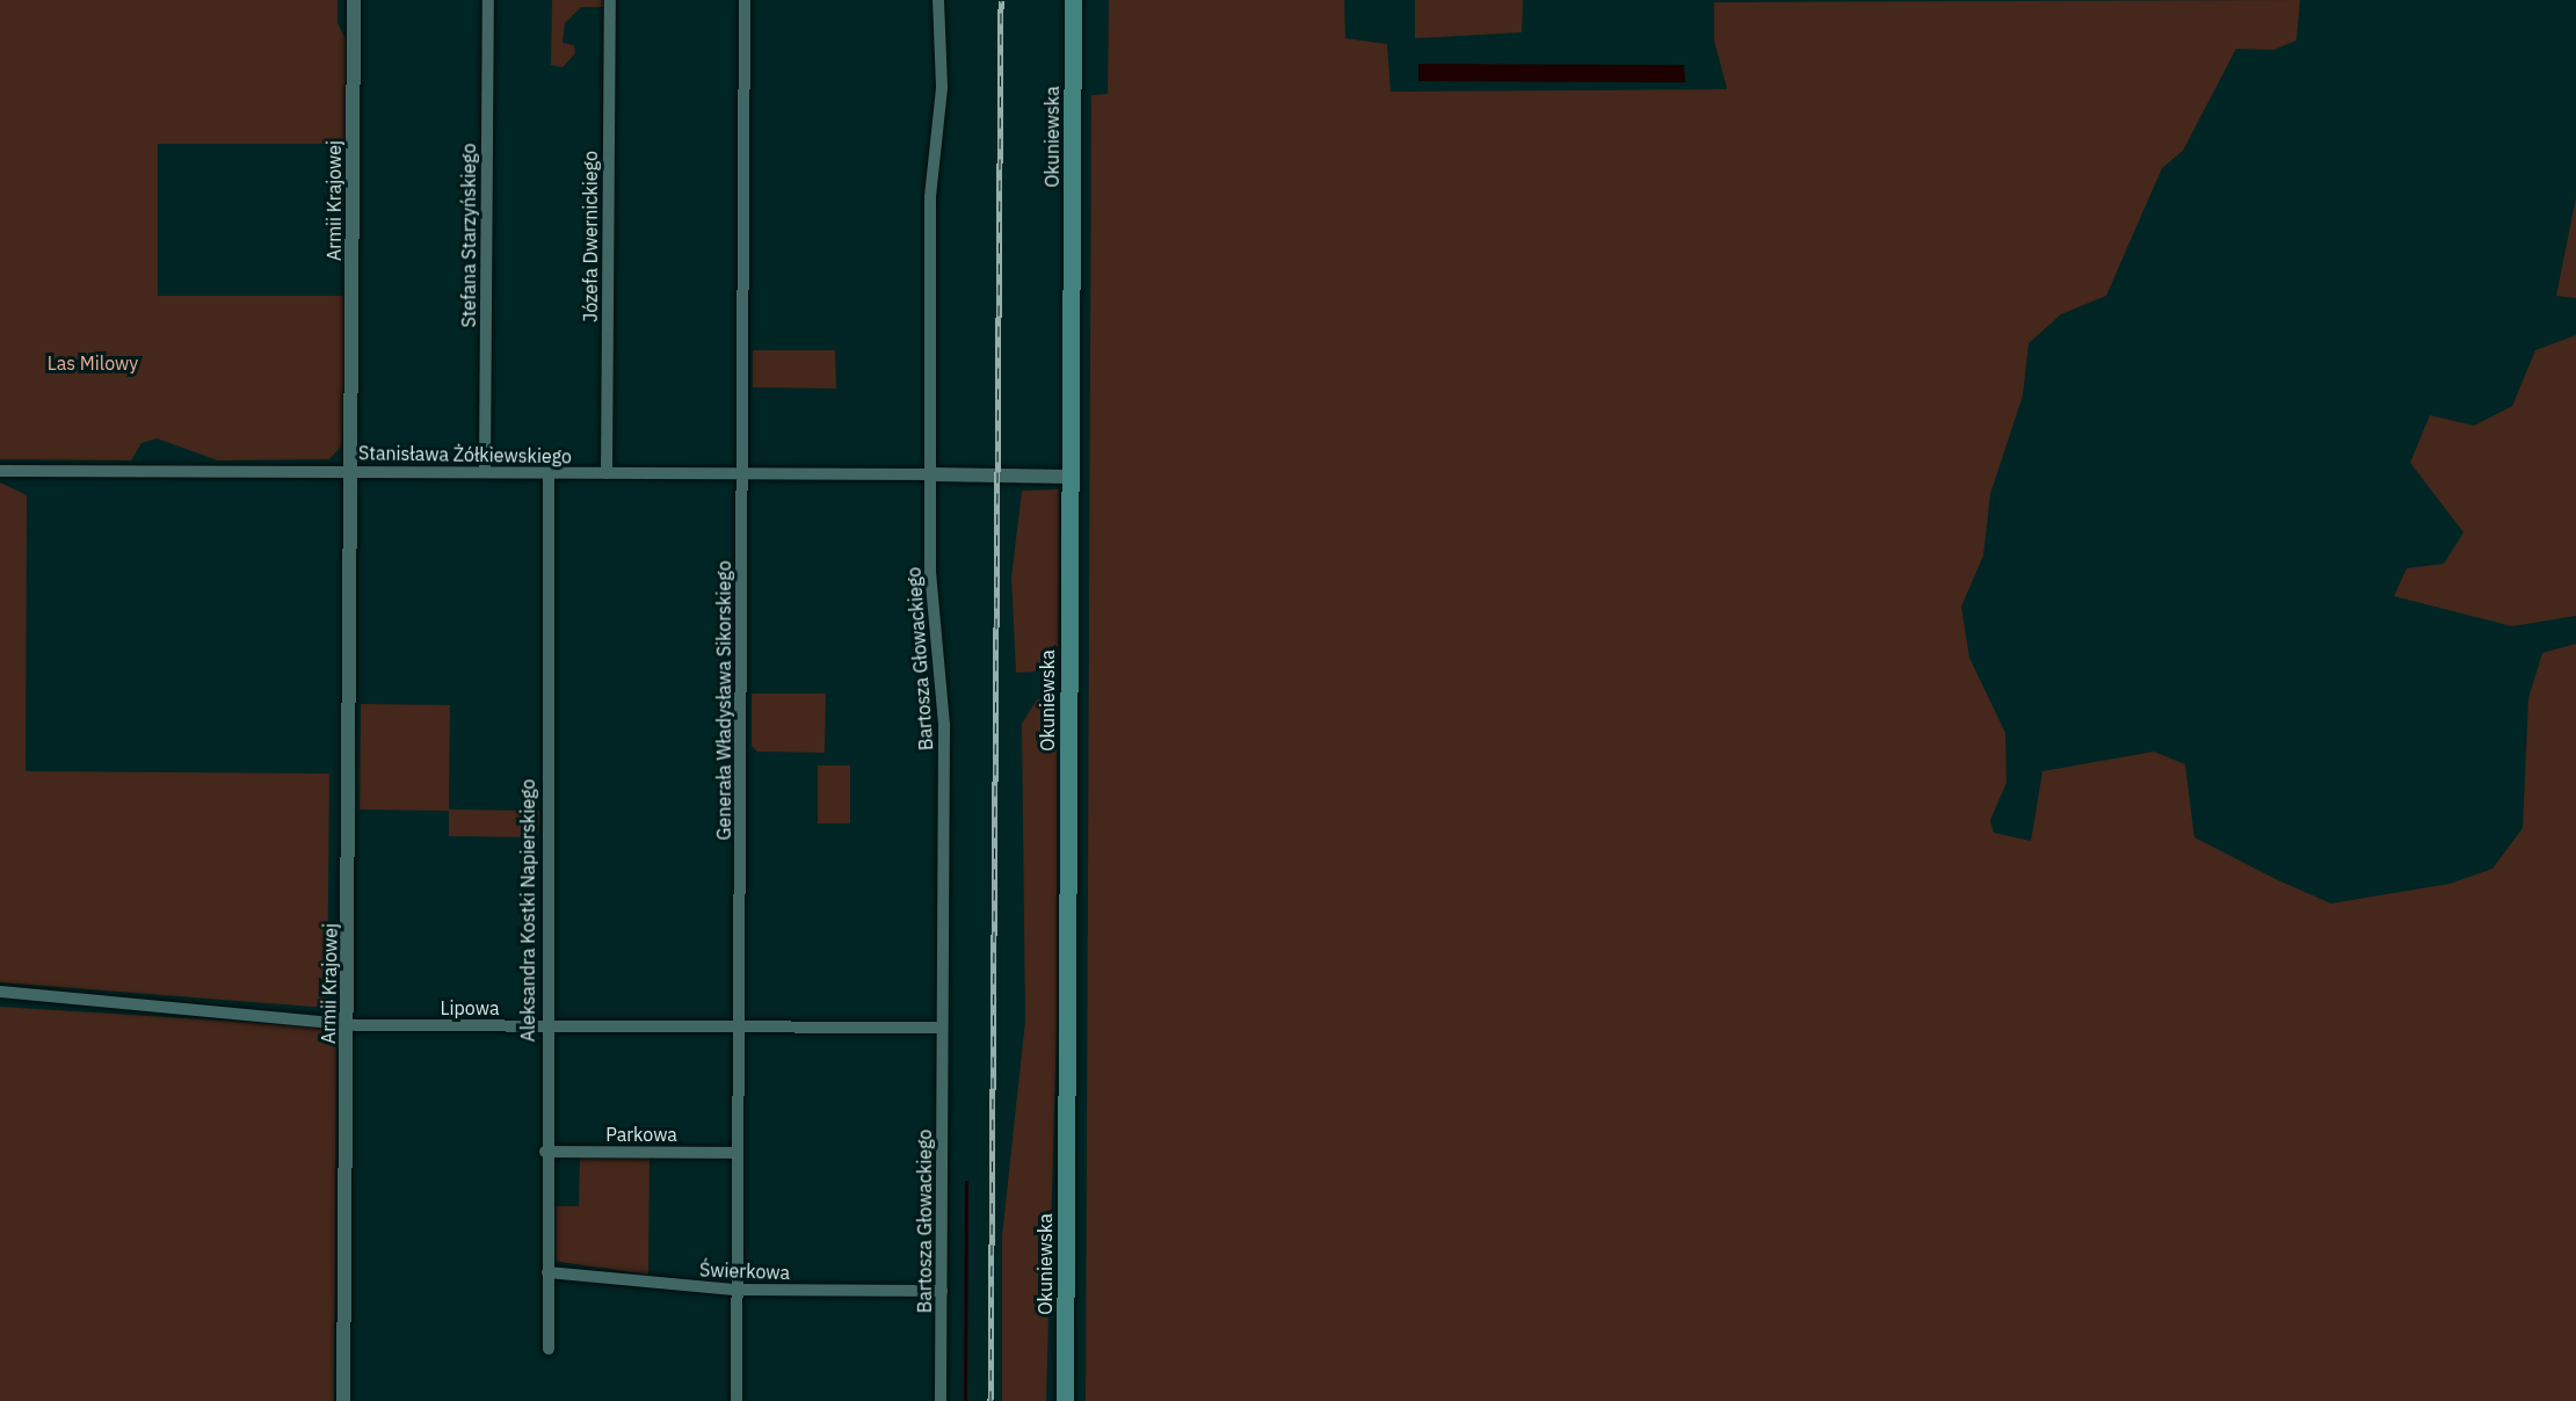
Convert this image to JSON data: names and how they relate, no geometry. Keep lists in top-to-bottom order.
{
  "streets": {
    "main road": ["Okuniewska"],
    "street": [
      "Armii Krajowej",
      "Stefana Starzyńskiego",
      "Józefa Dwernickiego",
      "Stanisława Żółkiewskiego",
      "Bartosza Głowackiego",
      "Generała Władysława Sikorskiego",
      "Aleksandra Kostki Napierskiego",
      "Lipowa",
      "Parkowa",
      "Świerkowa"
    ]
  },
  "crossings": [
    ["Armii Krajowej", "Stanisława Żółkiewskiego"],
    ["Armii Krajowej", "Lipowa"],
    ["Stefana Starzyńskiego", "Stanisława Żółkiewskiego"],
    ["Józefa Dwernickiego", "Stanisława Żółkiewskiego"],
    ["Stanisława Żółkiewskiego", "Bartosza Głowackiego"],
    ["Stanisława Żółkiewskiego", "Generała Władysława Sikorskiego"],
    ["Stanisława Żółkiewskiego", "Aleksandra Kostki Napierskiego"],
    ["Bartosza Głowackiego", "Lipowa"],
    ["Bartosza Głowackiego", "Świerkowa"],
    ["Generała Władysława Sikorskiego", "Lipowa"],
    ["Generała Władysława Sikorskiego", "Parkowa"],
    ["Generała Władysława Sikorskiego", "Świerkowa"],
    ["Aleksandra Kostki Napierskiego", "Lipowa"],
    ["Aleksandra Kostki Napierskiego", "Parkowa"],
    ["Aleksandra Kostki Napierskiego", "Świerkowa"]
  ],
  "parks": ["Las Milowy"]
}
